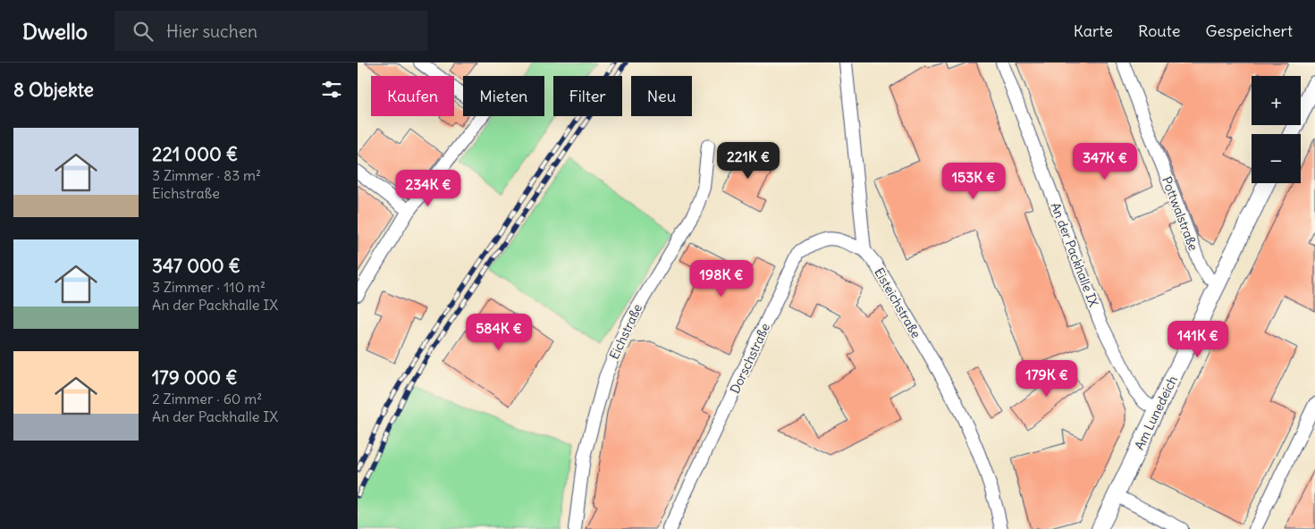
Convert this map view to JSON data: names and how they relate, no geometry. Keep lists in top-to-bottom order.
{
  "streets": {
    "street": [
      "Pottwalstraße",
      "An der Packhalle IX",
      "Eisteichstraße",
      "Eichstraße",
      "Dorschstraße",
      "Am Lunedeich"
    ]
  },
  "crossings": [
    ["Pottwalstraße", "Am Lunedeich"],
    ["An der Packhalle IX", "Am Lunedeich"],
    ["Eisteichstraße", "Dorschstraße"]
  ],
  "page": {
    "header": "Dwello",
    "search": "Hier suchen",
    "nav": ["Karte", "Route", "Gespeichert"],
    "heading": "8 Objekte",
    "map_buttons": ["+", "−"],
    "chip": [
      "Kaufen",
      "Mieten",
      "Filter",
      "Neu"
    ],
    "list": [
      {
        "name": "221 000 €",
        "note": "3 Zimmer · 83 m² · Eichstraße"
      },
      {
        "name": "347 000 €",
        "note": "3 Zimmer · 110 m² · An der Packhalle IX"
      },
      {
        "name": "179 000 €",
        "note": "2 Zimmer · 60 m² · An der Packhalle IX"
      }
    ],
    "price": [
      "221K €",
      "347K €",
      "153K €",
      "234K €",
      "198K €",
      "584K €",
      "141K €",
      "179K €"
    ]
  }
}
